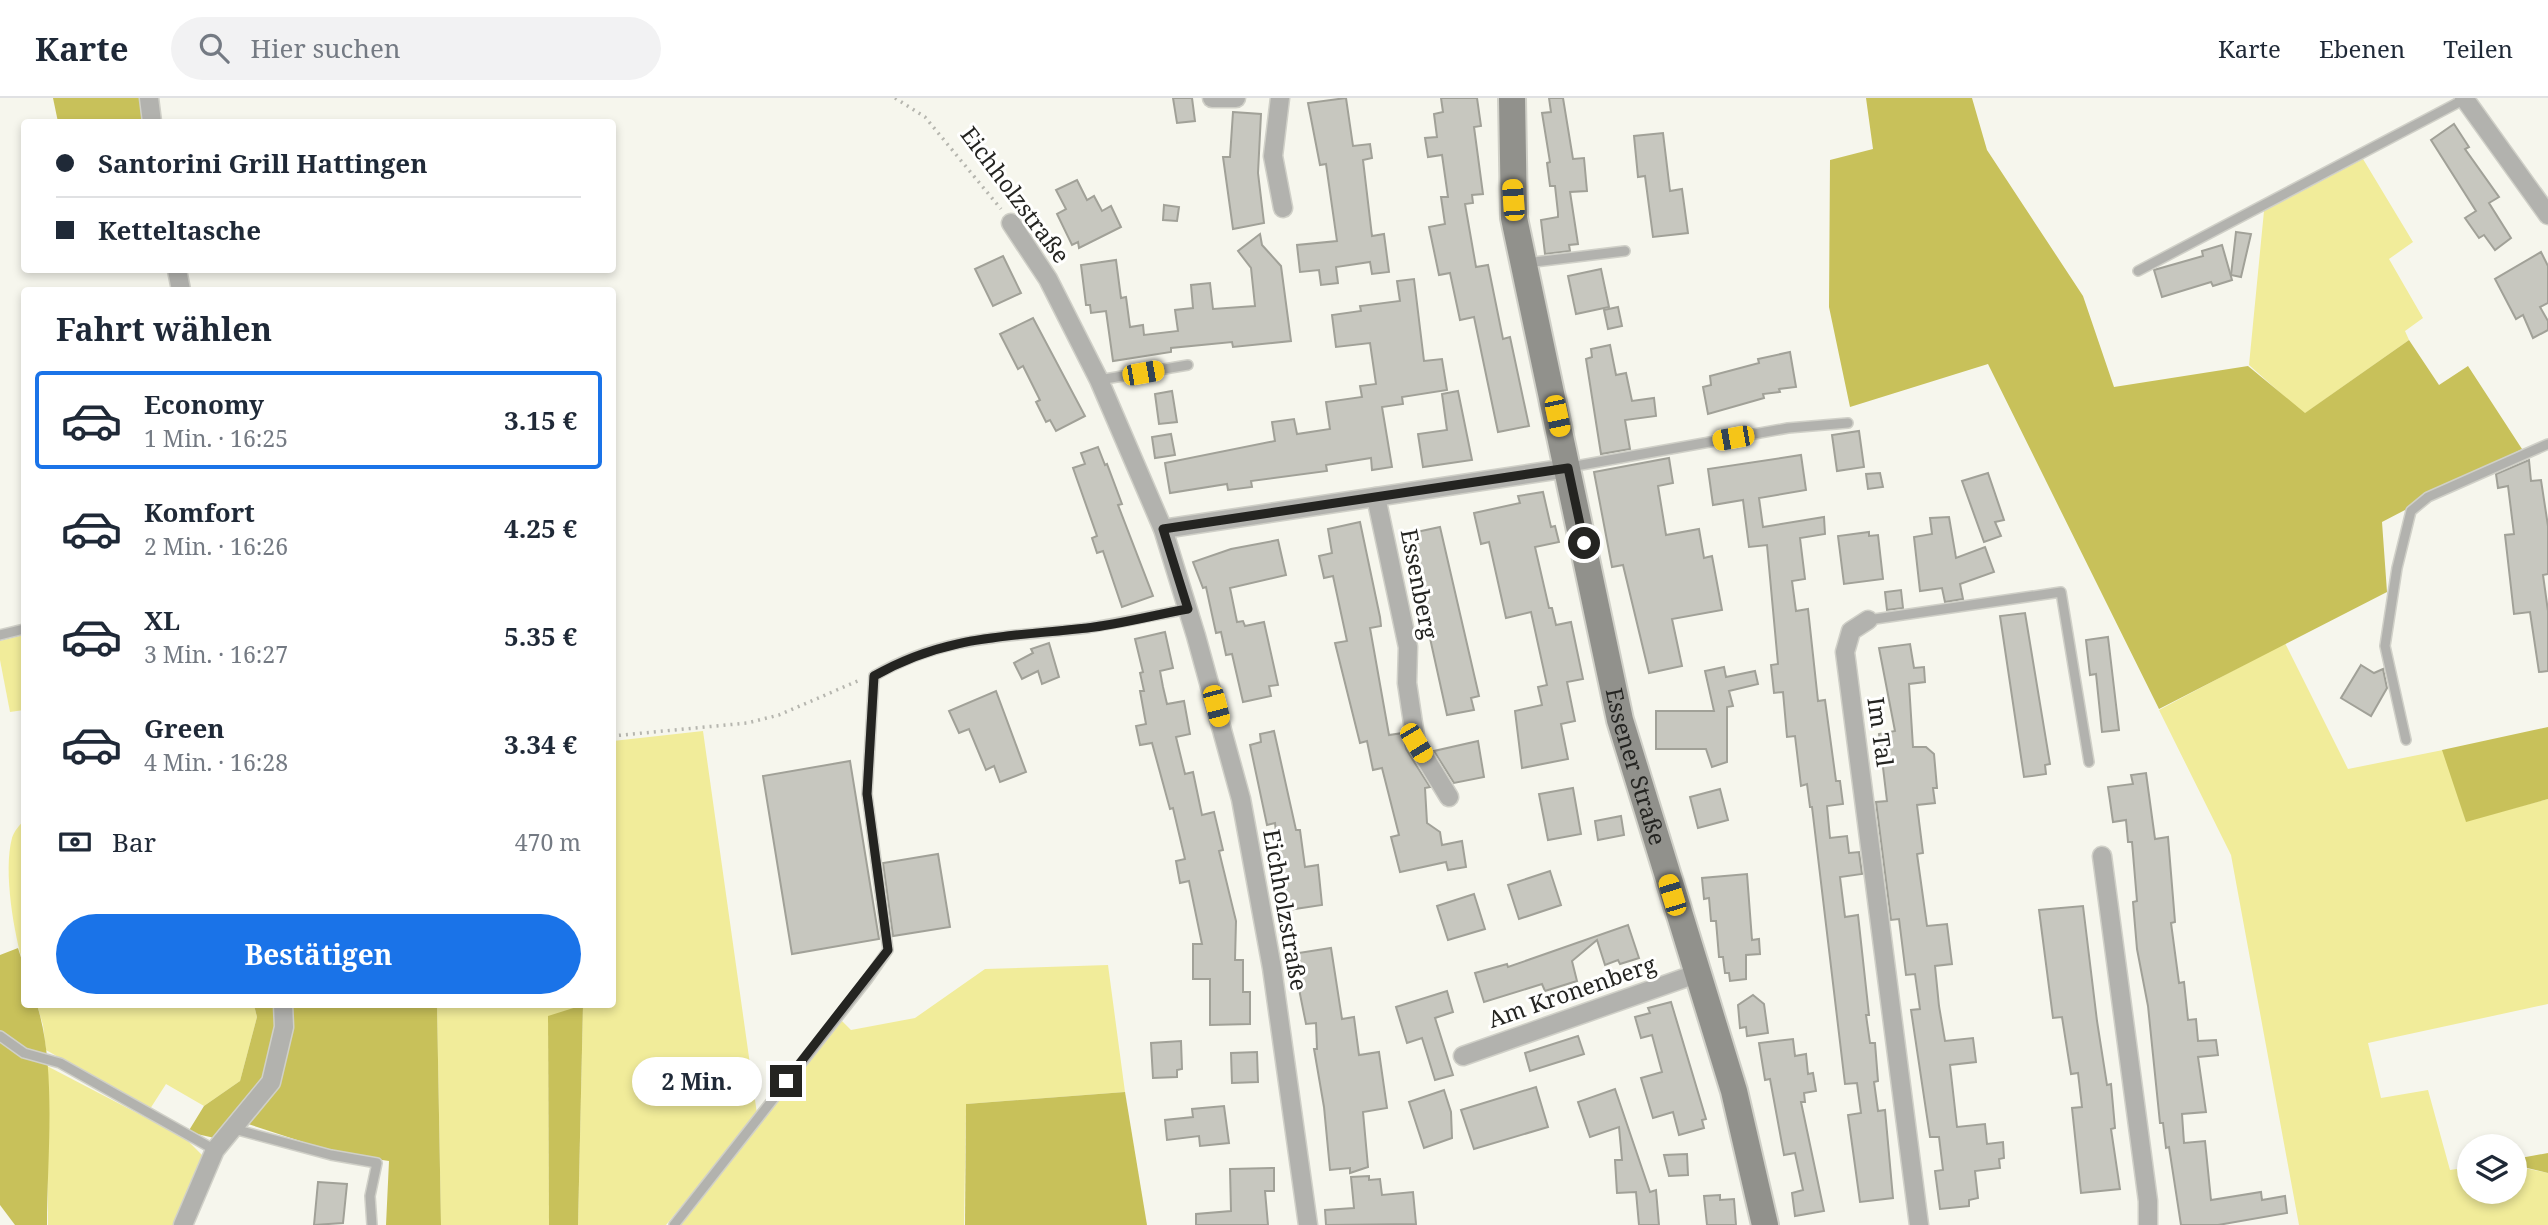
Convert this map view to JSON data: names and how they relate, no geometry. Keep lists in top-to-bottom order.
{
  "streets": {
    "street": [
      "Eichholzstraße",
      "Essenberg",
      "Im Tal",
      "Essener Straße",
      "Am Kronenberg"
    ]
  },
  "crossings": [
    ["Essener Straße", "Am Kronenberg"]
  ],
  "page": {
    "header": "Karte",
    "search": "Hier suchen",
    "nav": ["Karte", "Ebenen", "Teilen"],
    "banner": ["Santorini Grill Hattingen", "Ketteltasche"],
    "heading": "Fahrt wählen",
    "list": [
      {
        "name": "Economy",
        "note": "1 Min. · 16:25",
        "value": "3.15 €"
      },
      {
        "name": "Komfort",
        "note": "2 Min. · 16:26",
        "value": "4.25 €"
      },
      {
        "name": "XL",
        "note": "3 Min. · 16:27",
        "value": "5.35 €"
      },
      {
        "name": "Green",
        "note": "4 Min. · 16:28",
        "value": "3.34 €"
      }
    ],
    "pay": ["Bar", "470 m"],
    "buttons": "Bestätigen",
    "bubble": "2 Min."
  }
}
